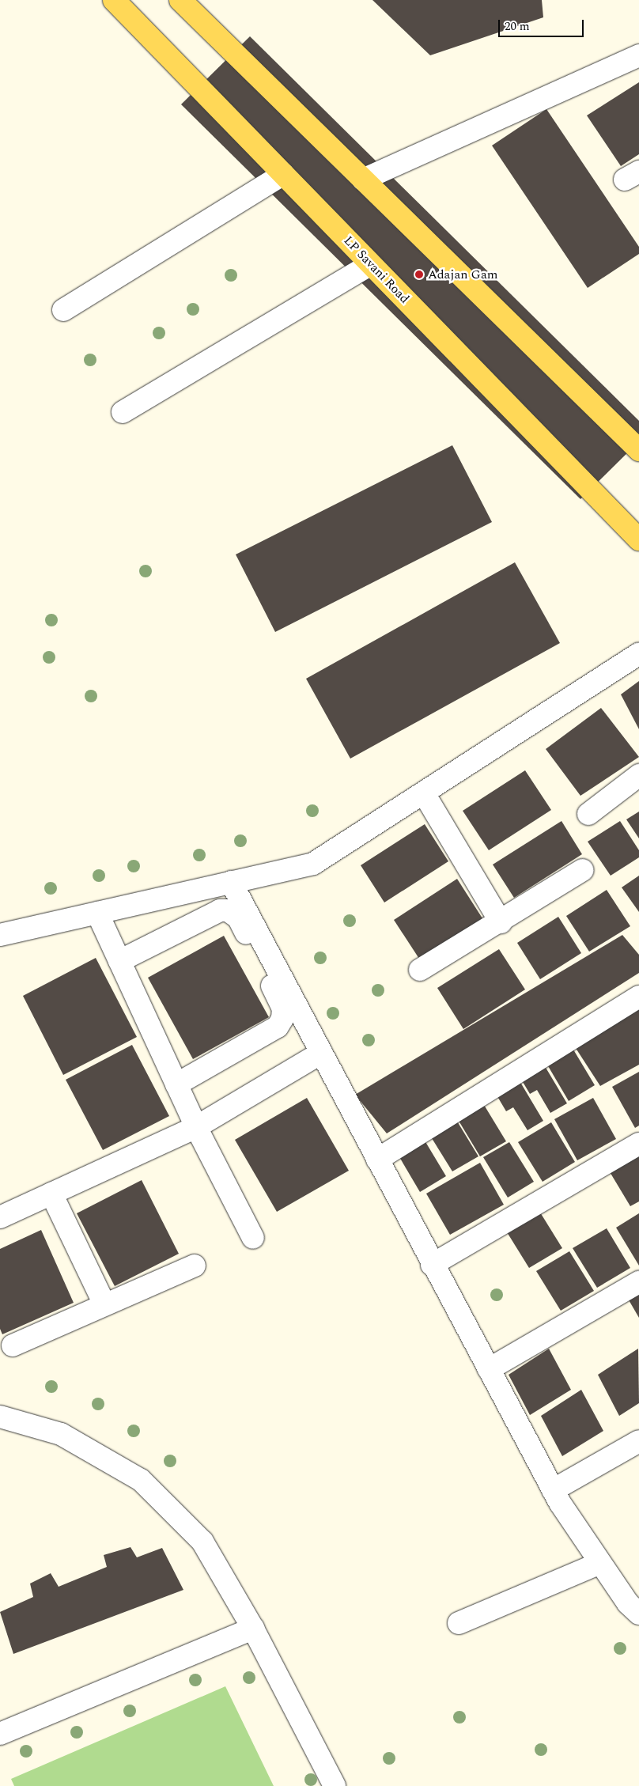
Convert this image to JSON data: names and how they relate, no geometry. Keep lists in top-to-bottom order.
{
  "streets": {
    "main road": ["LP Savani Road"]
  },
  "places": ["Adajan Gam"],
  "scale_bar": "20 m"
}
